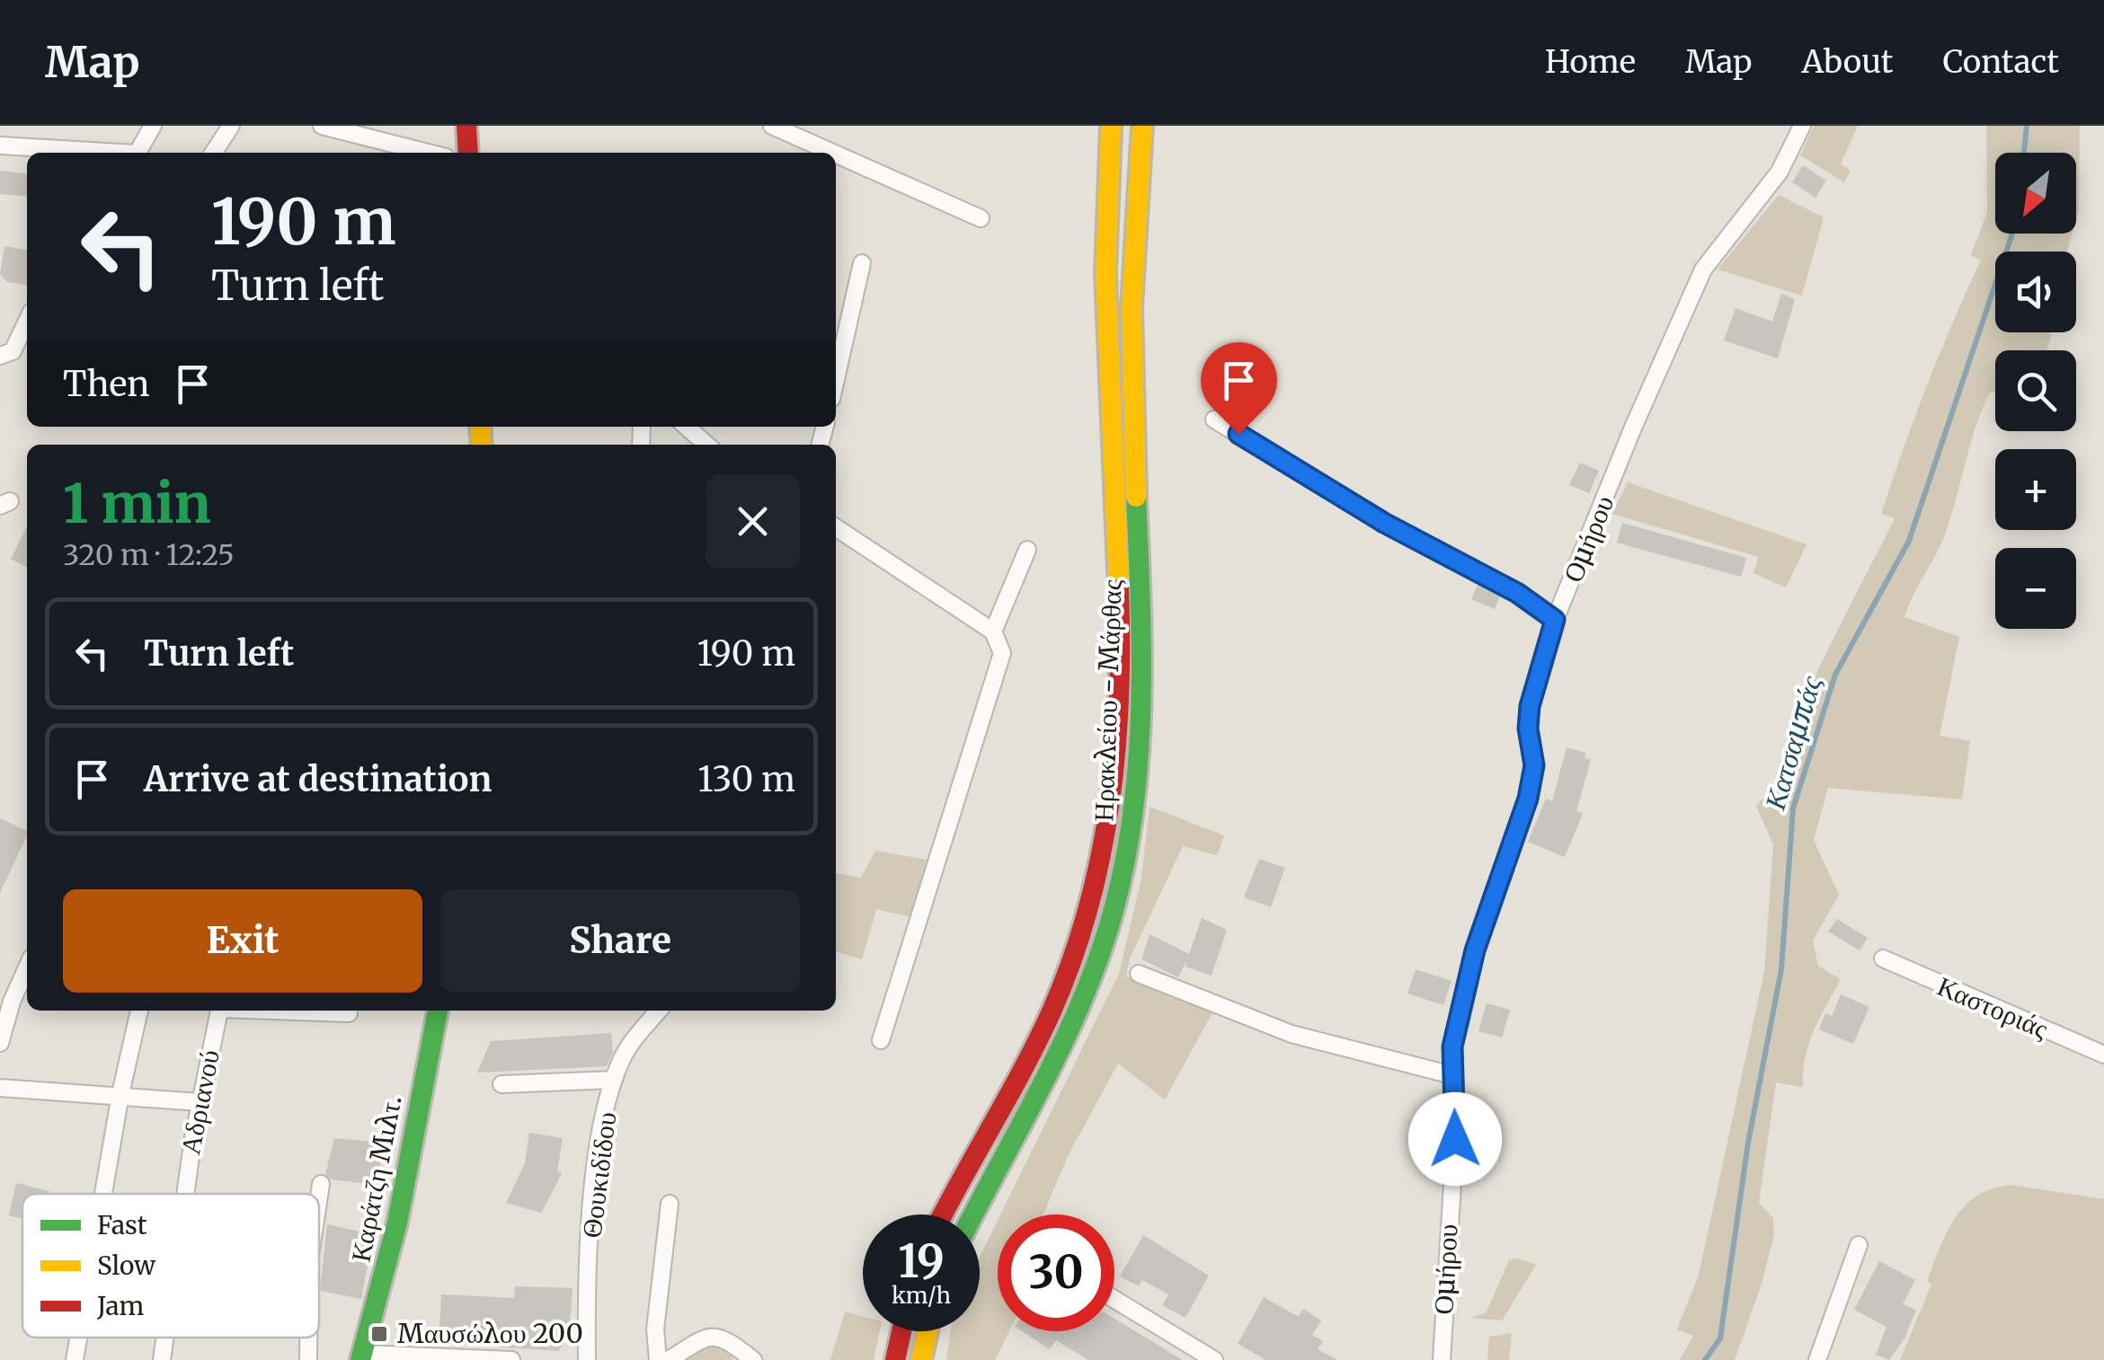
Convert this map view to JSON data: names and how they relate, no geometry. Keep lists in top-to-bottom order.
{
  "streets": {
    "main road": ["Ηρακλείου - Μάρθας", "Καράτζη Μιλτ."],
    "street": [
      "Ομήρου",
      "Καστοριάς",
      "Αδριανού",
      "Θουκιδίδου"
    ]
  },
  "water": ["Κατσαμπάς"],
  "places": {
    "transit": ["Μαυσώλου 200"]
  },
  "legend": ["Fast", "Slow", "Jam"],
  "north": "bottom left",
  "page": {
    "header": "Map",
    "nav": [
      "Home",
      "Map",
      "About",
      "Contact"
    ],
    "map_buttons": ["+", "−"],
    "turn": ["190 m", "Turn left"],
    "then": "Then",
    "heading": ["1 min", "320 m · 12:25"],
    "list": [
      {
        "name": "Turn left",
        "value": "190 m"
      },
      {
        "name": "Arrive at destination",
        "value": "130 m"
      }
    ],
    "buttons": ["Exit", "Share"],
    "speed": "19 km/h",
    "limit": "30"
  }
}
